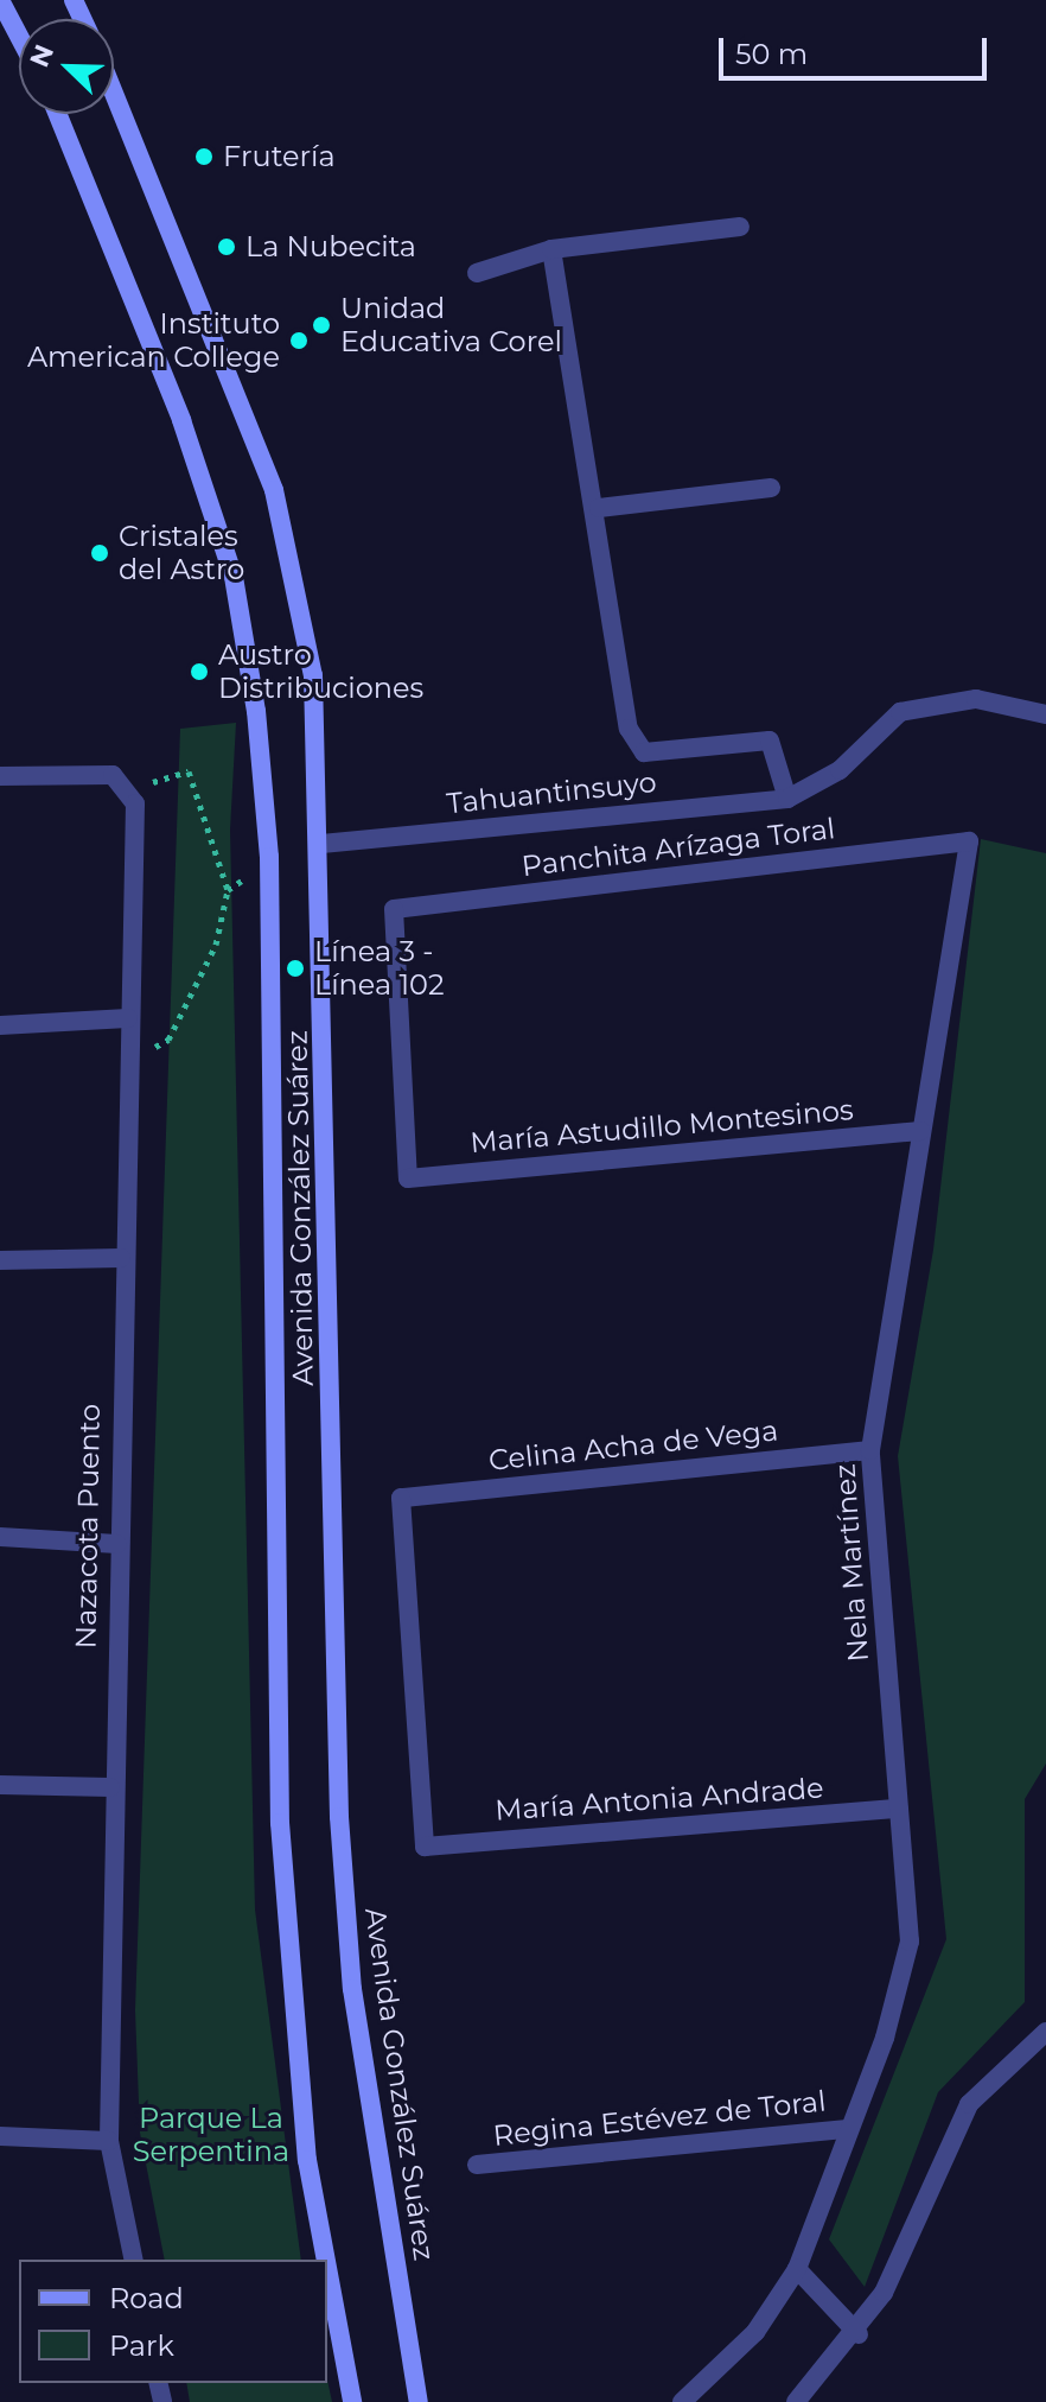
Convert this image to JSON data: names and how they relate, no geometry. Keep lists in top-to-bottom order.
{
  "streets": {
    "main road": ["Avenida González Suárez"],
    "street": [
      "Tahuantinsuyo",
      "Panchita Arízaga Toral",
      "María Astudillo Montesinos",
      "Celina Acha de Vega",
      "Nazacota Puento",
      "Nela Martínez",
      "María Antonia Andrade",
      "Regina Estévez de Toral"
    ]
  },
  "crossings": [
    ["Tahuantinsuyo", "Avenida González Suárez"],
    ["Panchita Arízaga Toral", "María Astudillo Montesinos"],
    ["Panchita Arízaga Toral", "Nela Martínez"],
    ["María Astudillo Montesinos", "Nela Martínez"],
    ["Celina Acha de Vega", "Nela Martínez"],
    ["Celina Acha de Vega", "María Antonia Andrade"],
    ["Nela Martínez", "María Antonia Andrade"],
    ["Nela Martínez", "Regina Estévez de Toral"]
  ],
  "parks": ["Parque La Serpentina"],
  "places": [
    "Frutería",
    "La Nubecita",
    "Unidad Educativa Corel",
    "Instituto American College",
    "Cristales del Astro",
    "Austro Distribuciones",
    "Línea 3 - Línea 102"
  ],
  "legend": ["Road", "Park"],
  "scale_bar": "50 m",
  "north": "top left"
}
